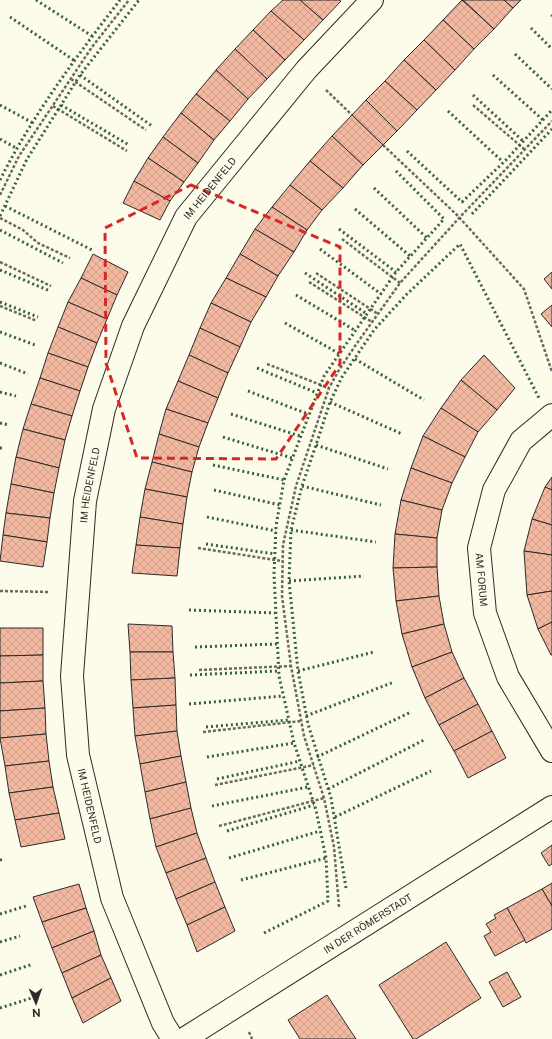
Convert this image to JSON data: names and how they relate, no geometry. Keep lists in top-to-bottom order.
{
  "streets": {
    "street": ["IM HEIDENFELD", "AM FORUM", "IN DER RÖMERSTADT"]
  },
  "north": "bottom"
}
